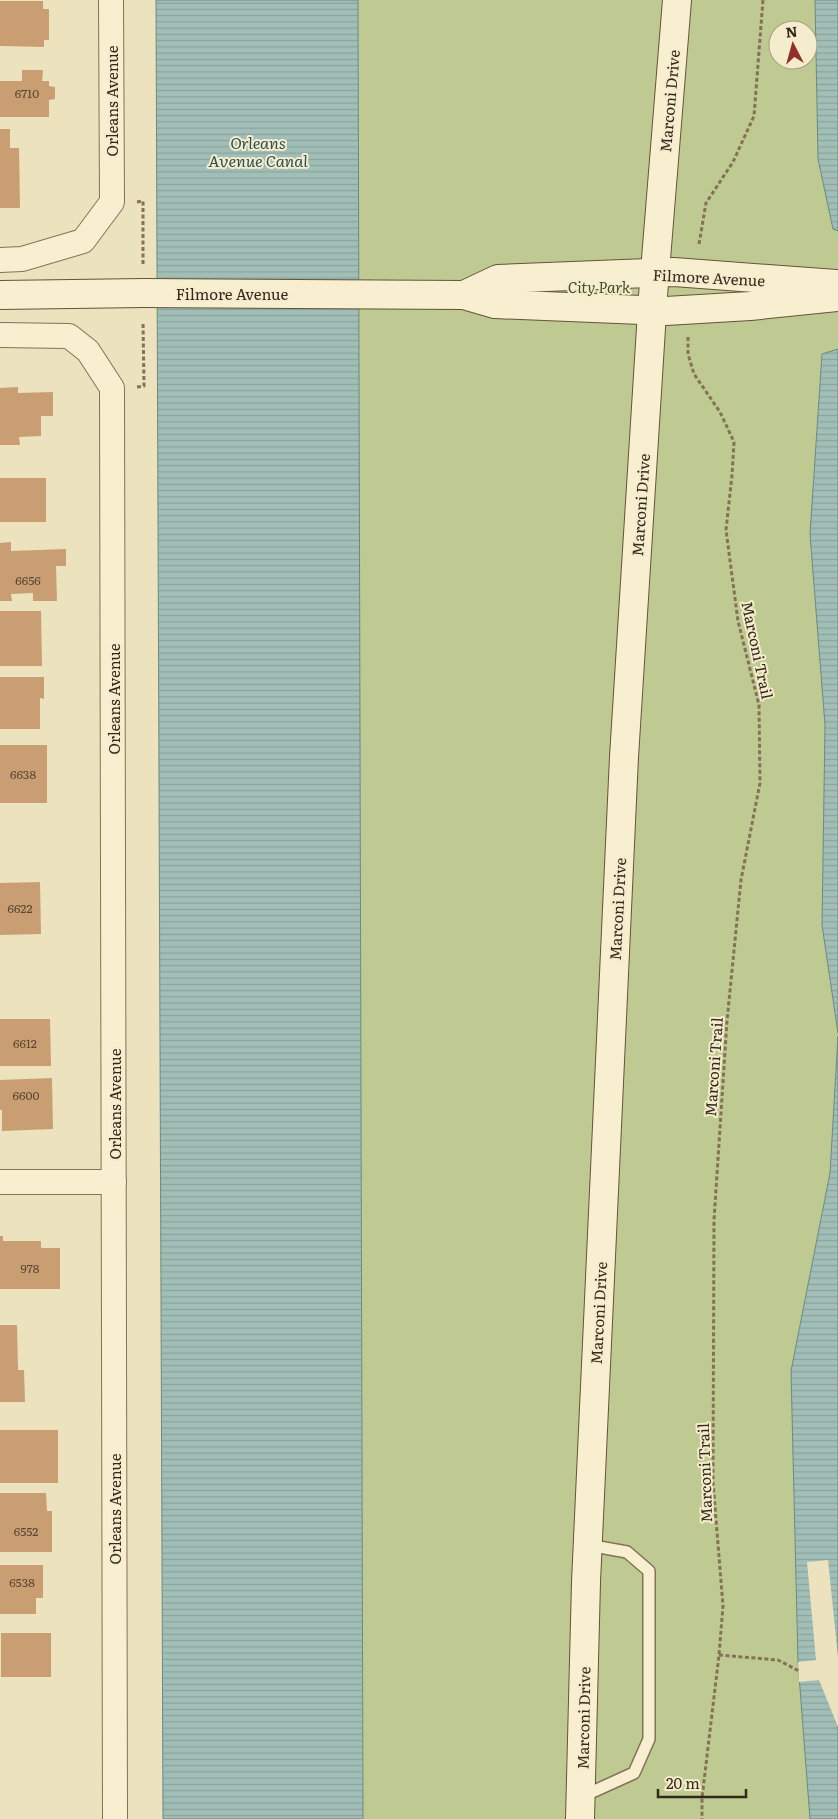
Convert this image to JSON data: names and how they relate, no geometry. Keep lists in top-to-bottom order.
{
  "streets": {
    "street": ["Orleans Avenue", "Marconi Drive", "Filmore Avenue"],
    "path": ["Marconi Trail"]
  },
  "crossings": [
    ["Marconi Drive", "Filmore Avenue"]
  ],
  "water": ["Orleans Avenue Canal"],
  "parks": ["City Park"],
  "house_numbers": [
    "6710",
    "6656",
    "6638",
    "6622",
    "6612",
    "6600",
    "978",
    "6552",
    "6538"
  ],
  "scale_bar": "20 m",
  "north": "top"
}
